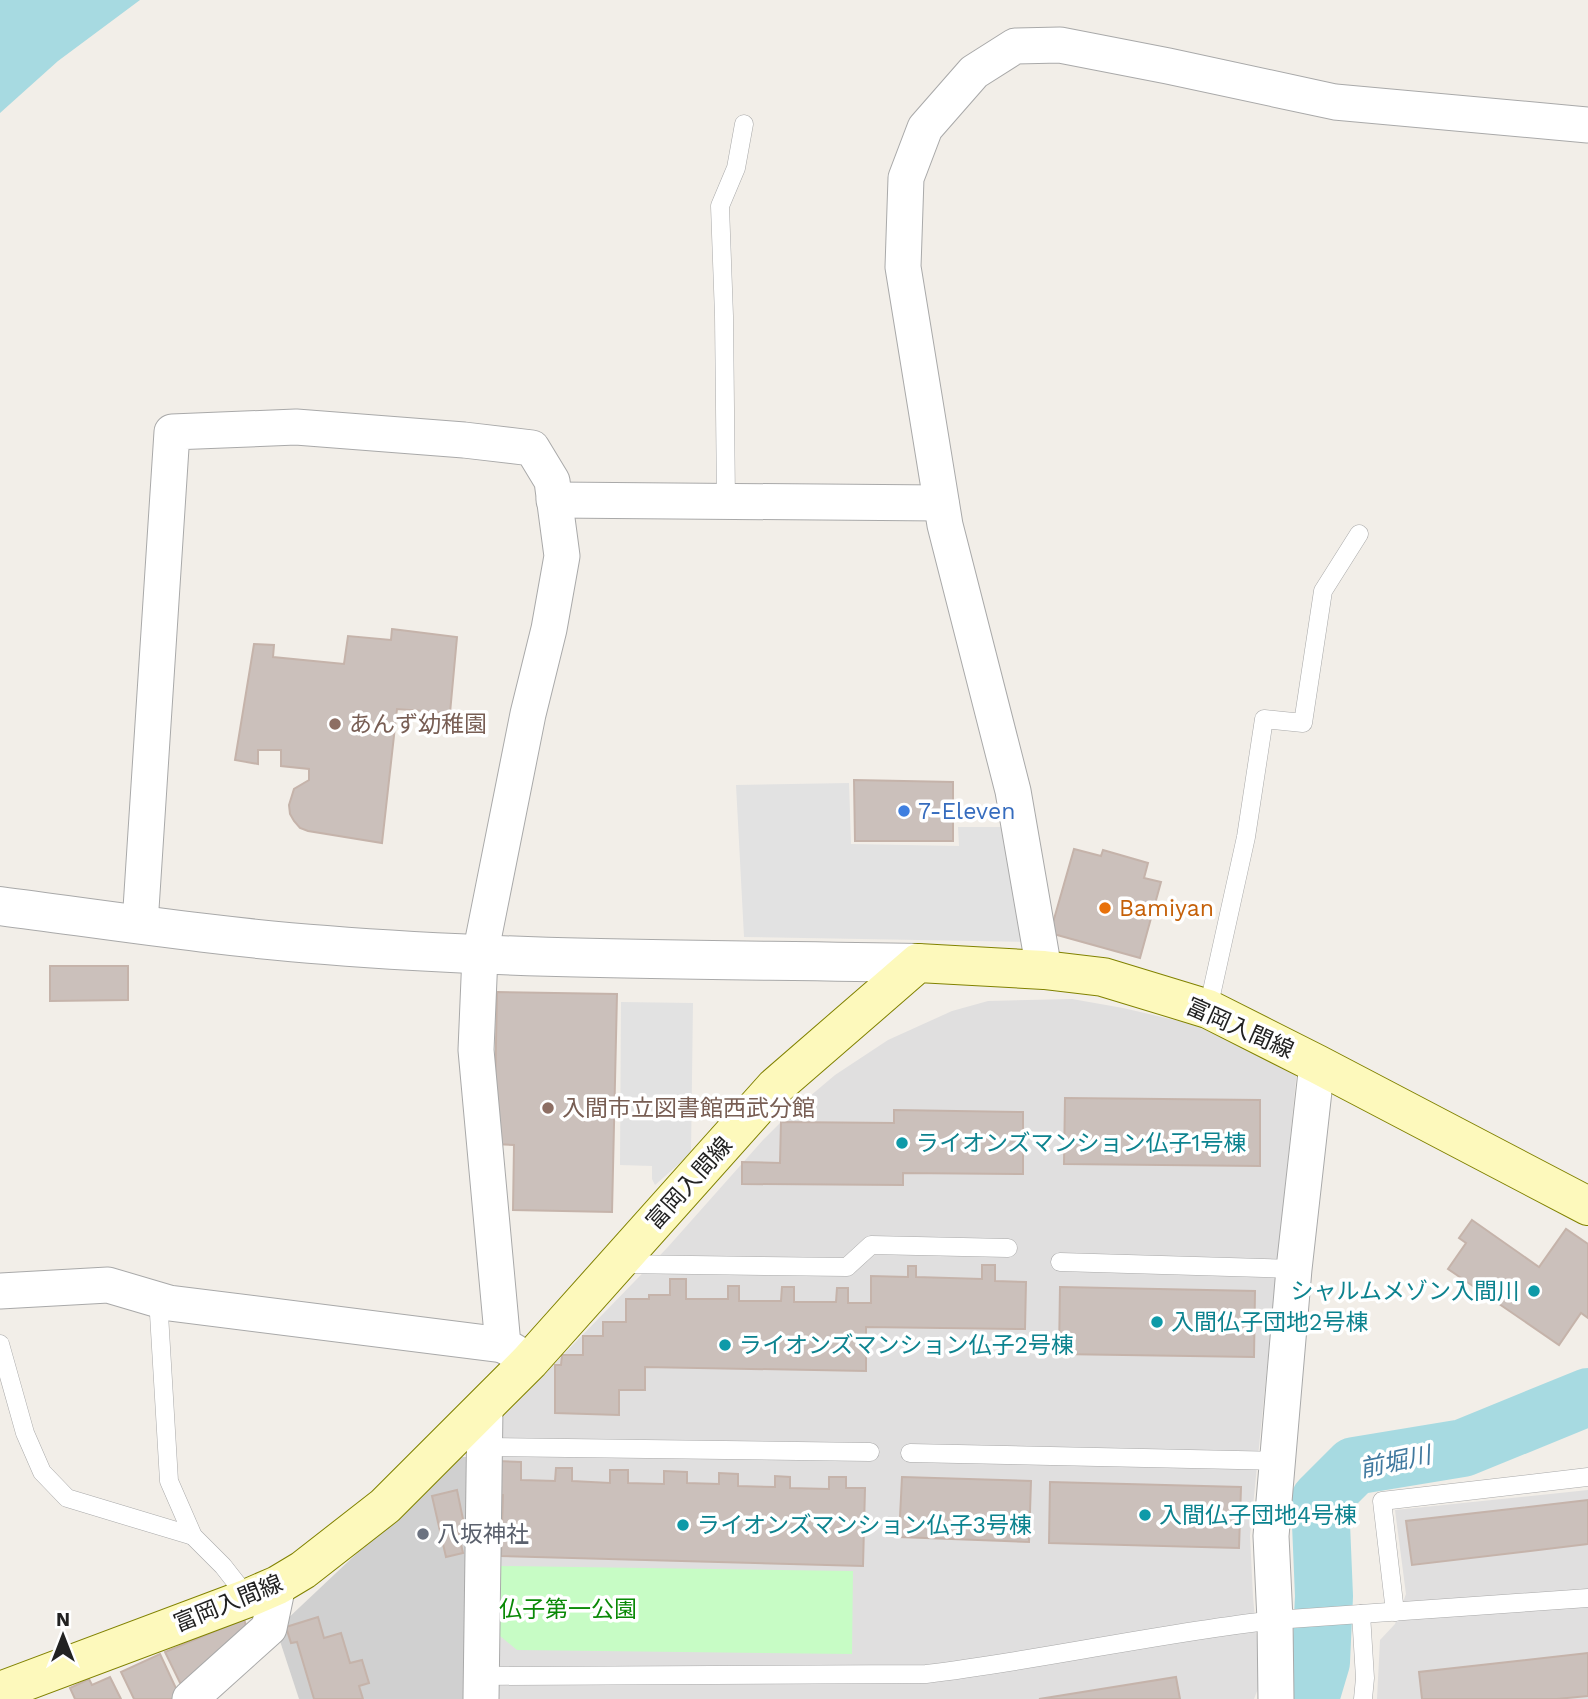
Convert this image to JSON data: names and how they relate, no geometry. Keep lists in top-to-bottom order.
{
  "streets": {
    "main road": ["富岡入間線"]
  },
  "water": ["前堀川"],
  "parks": ["仏子第一公園"],
  "places": [
    "あんず幼稚園",
    "7-Eleven",
    "Bamiyan",
    "入間市立図書館西武分館",
    "ライオンズマンション仏子1号棟",
    "シャルムメゾン入間川",
    "入間仏子団地2号棟",
    "ライオンズマンション仏子2号棟",
    "入間仏子団地4号棟",
    "ライオンズマンション仏子3号棟",
    "八坂神社"
  ],
  "north": "top"
}
